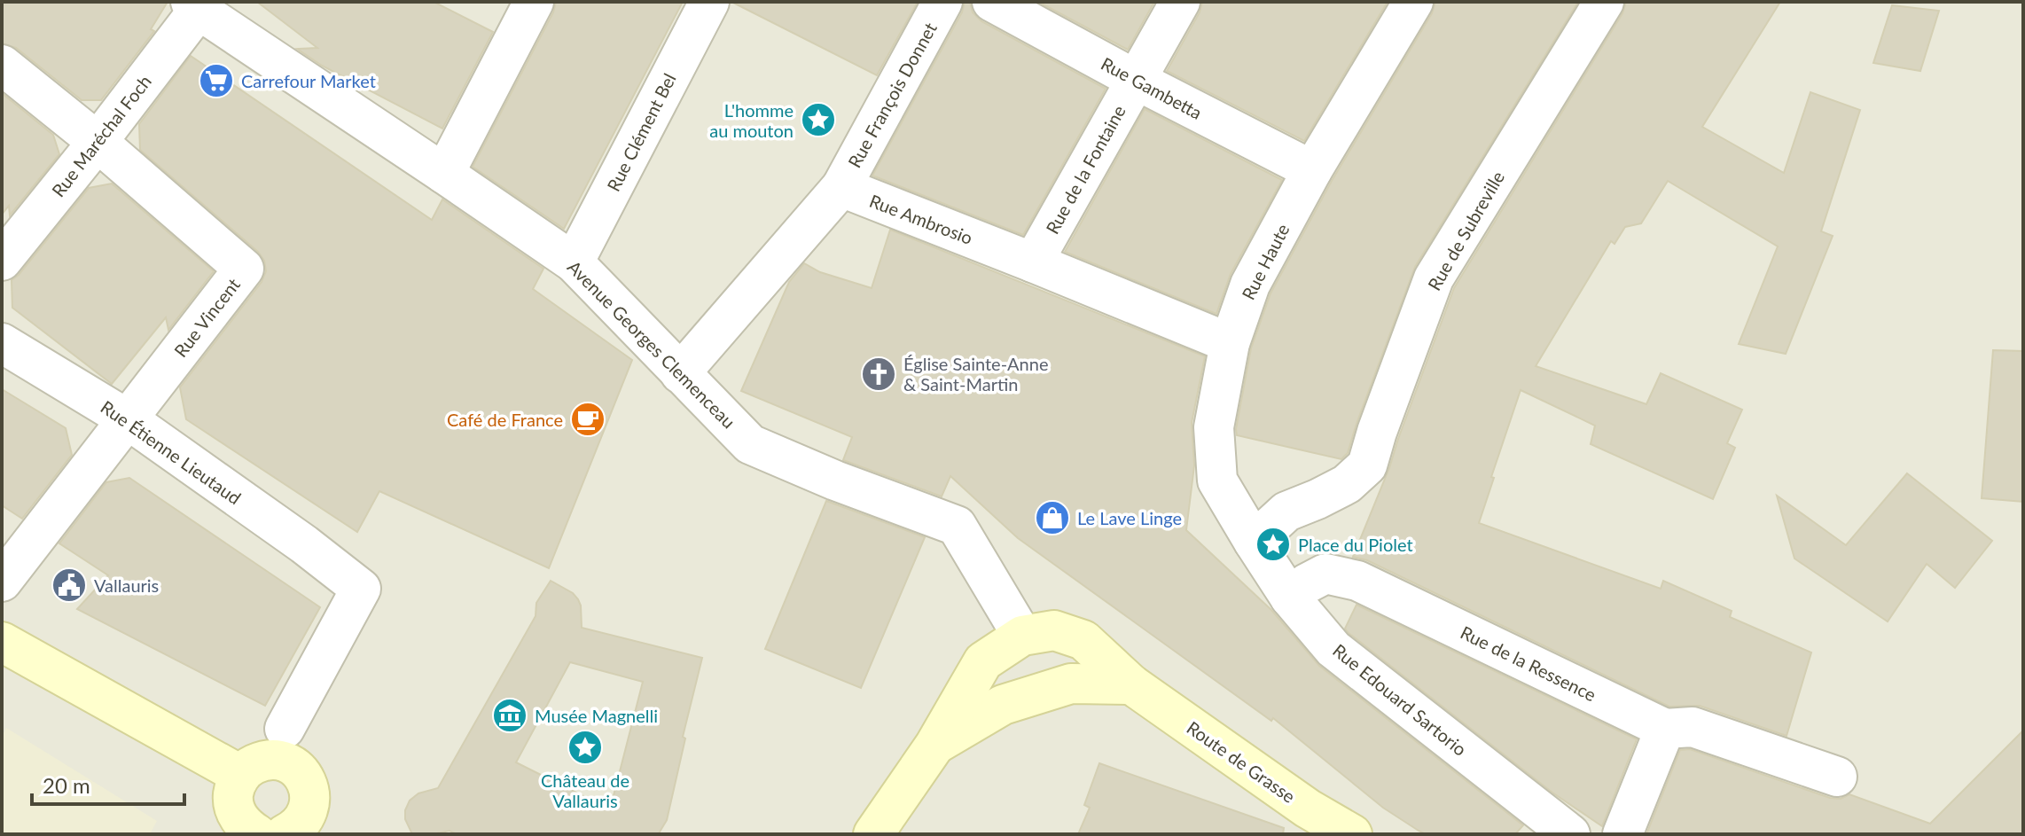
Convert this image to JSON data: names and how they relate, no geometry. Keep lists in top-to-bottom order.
{
  "streets": {
    "main road": ["Route de Grasse"],
    "street": [
      "Rue Gambetta",
      "Rue François Donnet",
      "Rue Clément Bel",
      "Rue Maréchal Foch",
      "Rue de la Fontaine",
      "Rue Ambrosio",
      "Rue de Subreville",
      "Rue Haute",
      "Rue Vincent",
      "Avenue Georges Clemenceau",
      "Rue Étienne Lieutaud",
      "Rue de la Ressence",
      "Rue Edouard Sartorio"
    ]
  },
  "crossings": [
    ["Rue Gambetta", "Rue de la Fontaine"],
    ["Rue Gambetta", "Rue Haute"],
    ["Rue François Donnet", "Rue Ambrosio"],
    ["Rue Clément Bel", "Avenue Georges Clemenceau"],
    ["Rue Maréchal Foch", "Rue Vincent"],
    ["Rue Maréchal Foch", "Avenue Georges Clemenceau"],
    ["Rue de la Fontaine", "Rue Ambrosio"],
    ["Rue Ambrosio", "Rue Haute"],
    ["Rue de Subreville", "Rue Haute"],
    ["Rue de Subreville", "Rue Edouard Sartorio"],
    ["Rue Haute", "Rue Edouard Sartorio"],
    ["Rue Vincent", "Rue Étienne Lieutaud"],
    ["Avenue Georges Clemenceau", "Route de Grasse"],
    ["Rue de la Ressence", "Rue Edouard Sartorio"]
  ],
  "places": {
    "supermarket": ["Carrefour Market"],
    "place": ["L'homme au mouton", "Place du Piolet", "Château de Vallauris"],
    "church": ["Église Sainte-Anne & Saint-Martin"],
    "cafe": ["Café de France"],
    "shop": ["Le Lave Linge"],
    "public building": ["Vallauris"],
    "museum": ["Musée Magnelli"]
  },
  "scale_bar": "20 m"
}
